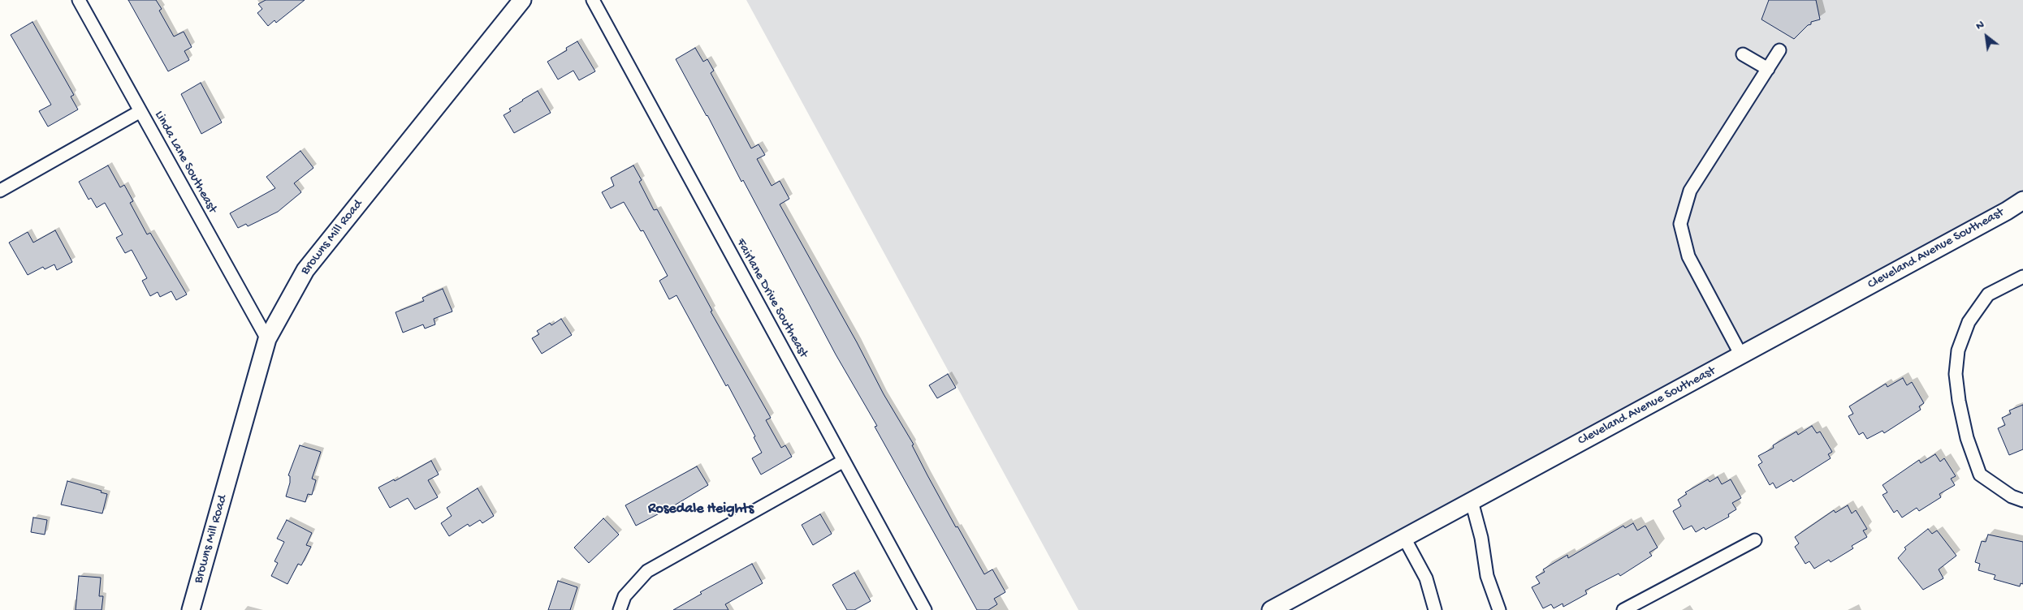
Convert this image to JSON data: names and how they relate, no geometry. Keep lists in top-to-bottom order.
{
  "streets": {
    "main road": ["Browns Mill Road", "Cleveland Avenue Southeast"],
    "street": ["Linda Lane Southeast", "Fairlane Drive Southeast"]
  },
  "crossings": [
    ["Linda Lane Southeast", "Browns Mill Road"]
  ],
  "districts": ["Rosedale Heights"],
  "north": "top left"
}
